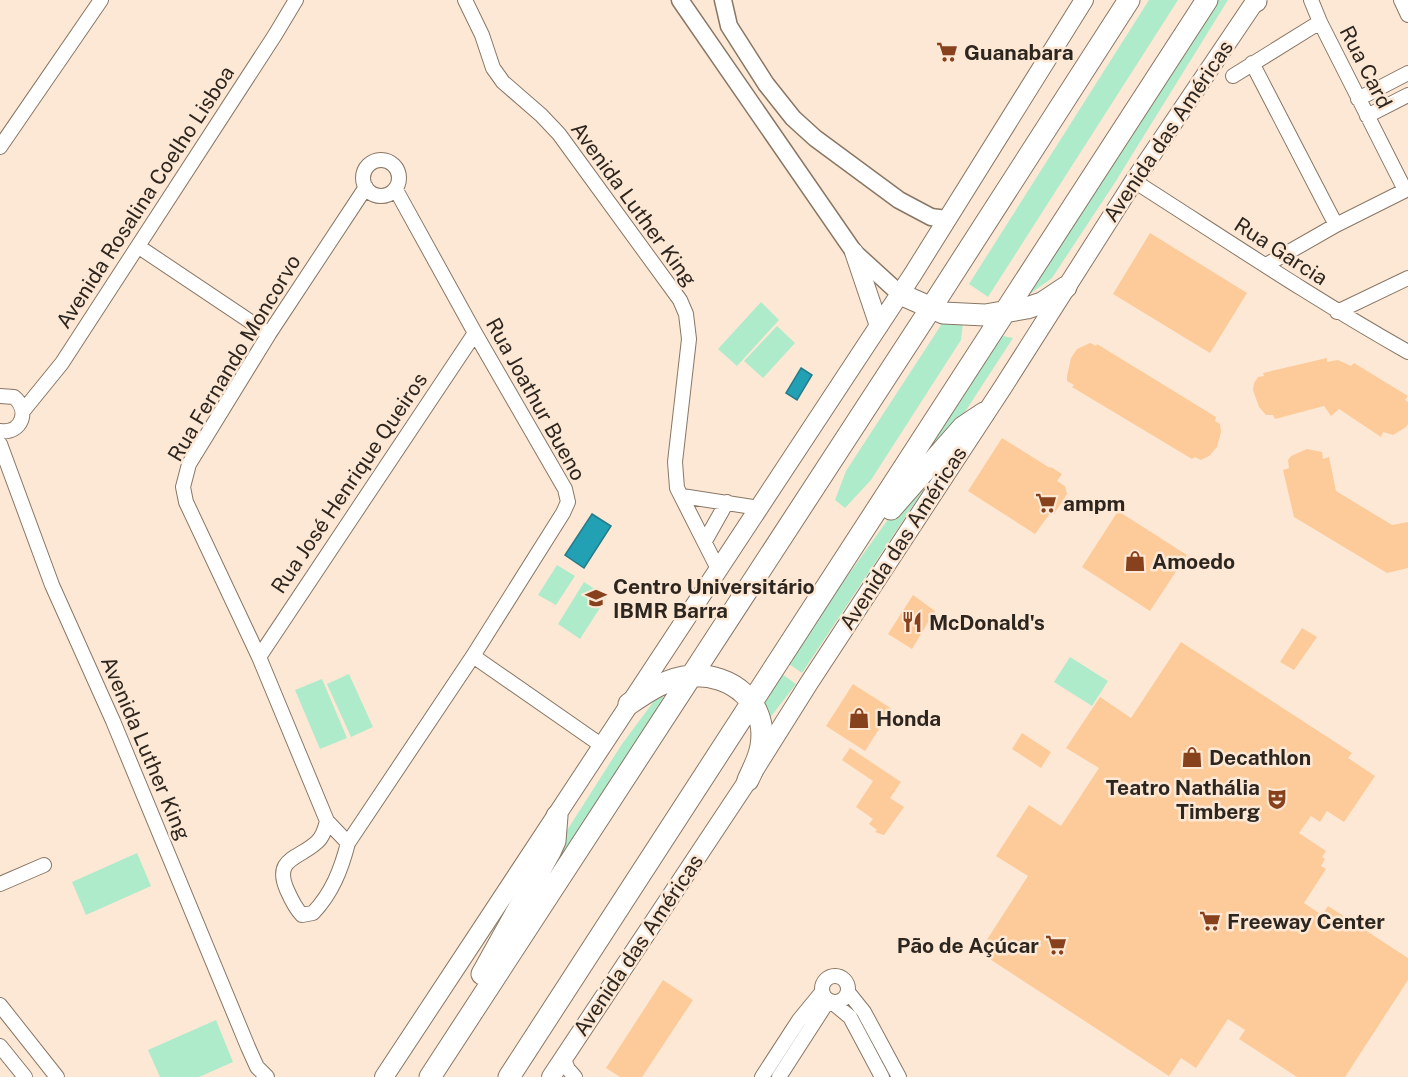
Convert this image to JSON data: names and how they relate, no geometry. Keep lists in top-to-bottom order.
{
  "streets": {
    "highway": ["Avenida das Américas"],
    "street": [
      "Rua Card",
      "Avenida Rosalina Coelho Lisboa",
      "Avenida Luther King",
      "Rua Garcia",
      "Rua Fernando Moncorvo",
      "Rua Joathur Bueno",
      "Rua José Henrique Queiros"
    ]
  },
  "crossings": [
    ["Avenida das Américas", "Rua Garcia"],
    ["Rua Fernando Moncorvo", "Rua Joathur Bueno"],
    ["Rua Fernando Moncorvo", "Rua José Henrique Queiros"],
    ["Rua Joathur Bueno", "Rua José Henrique Queiros"]
  ],
  "places": {
    "supermarket": [
      "Guanabara",
      "ampm",
      "Freeway Center",
      "Pão de Açúcar"
    ],
    "shop": ["Amoedo", "Honda", "Decathlon"],
    "school or university": ["Centro Universitário IBMR Barra"],
    "restaurant": ["McDonald's"],
    "theatre": ["Teatro Nathália Timberg"]
  }
}
